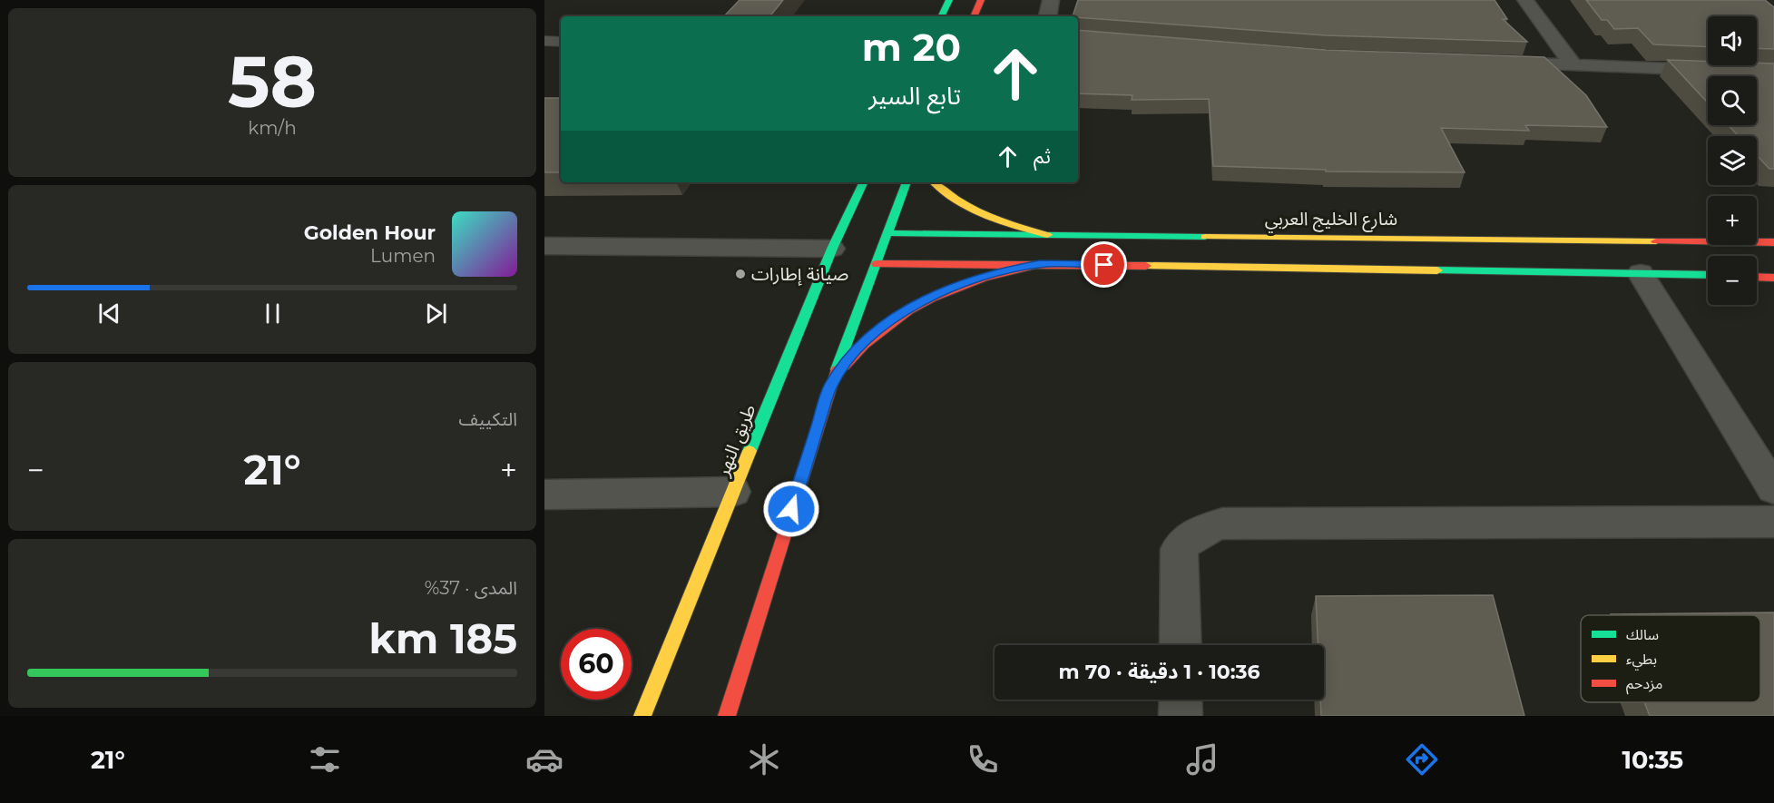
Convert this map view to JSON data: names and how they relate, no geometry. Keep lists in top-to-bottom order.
{
  "streets": {
    "main road": ["شارع الخليج العربي", "طريق النهر"]
  },
  "places": ["صيانة إطارات"],
  "legend": ["سالك", "بطيء", "مزدحم"],
  "page": {
    "tile": [
      ["58", "km/h"],
      "التكييف",
      ["المدى · 37%", "185 km"]
    ],
    "map_buttons": ["+", "−"],
    "turn": ["20 m", "تابع السير"],
    "then": "ثم",
    "song": ["Golden Hour", "Lumen"],
    "heat": ["−", "21°", "+"],
    "limit": "60",
    "trip": "10:36 · 1 دقيقة · 70 m",
    "tabs": ["10:35", "21°"]
  }
}
